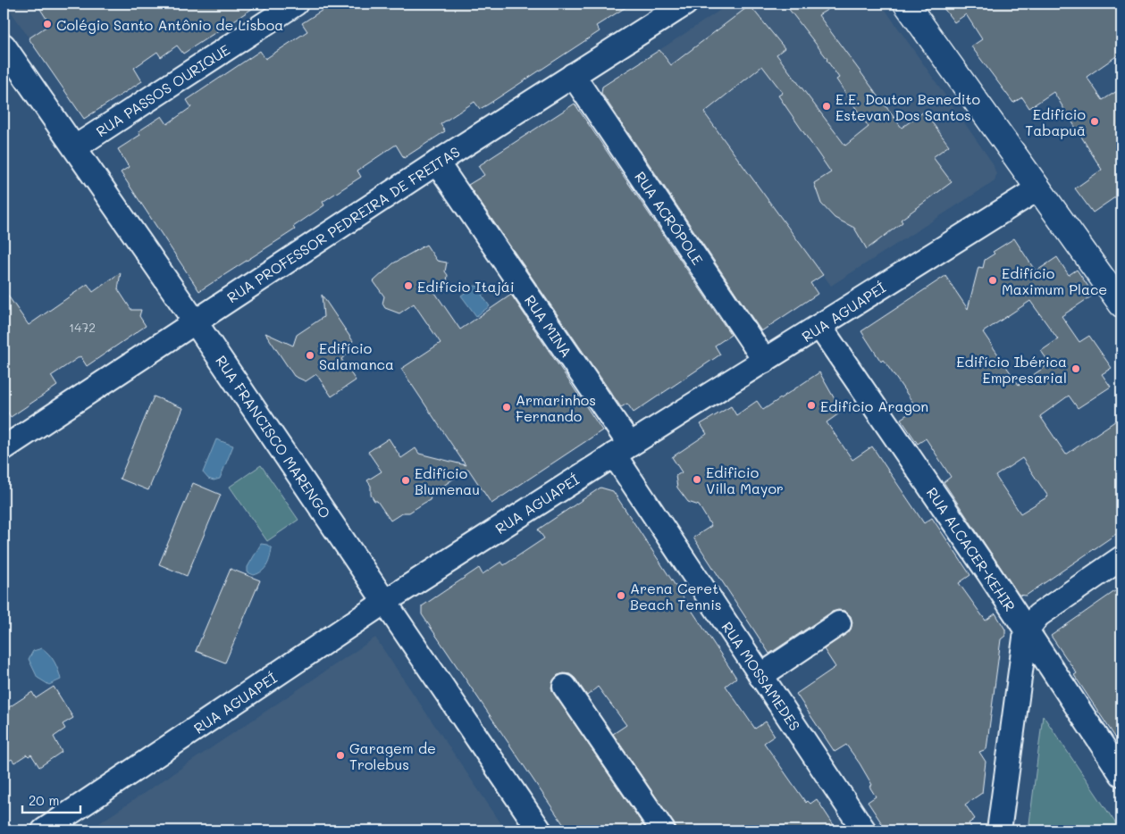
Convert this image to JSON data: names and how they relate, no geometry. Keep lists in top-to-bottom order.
{
  "streets": {
    "street": [
      "RUA PASSOS OURIQUE",
      "RUA ACRÓPOLE",
      "RUA PROFESSOR PEDREIRA DE FREITAS",
      "RUA AGUAPEÍ",
      "RUA MINA",
      "RUA FRANCISCO MARENGO",
      "RUA ALCACER-KEHIR",
      "RUA MOSSAMEDES"
    ]
  },
  "crossings": [
    ["RUA PASSOS OURIQUE", "RUA FRANCISCO MARENGO"],
    ["RUA ACRÓPOLE", "RUA PROFESSOR PEDREIRA DE FREITAS"],
    ["RUA ACRÓPOLE", "RUA AGUAPEÍ"],
    ["RUA PROFESSOR PEDREIRA DE FREITAS", "RUA MINA"],
    ["RUA PROFESSOR PEDREIRA DE FREITAS", "RUA FRANCISCO MARENGO"],
    ["RUA AGUAPEÍ", "RUA MINA"],
    ["RUA AGUAPEÍ", "RUA FRANCISCO MARENGO"],
    ["RUA AGUAPEÍ", "RUA ALCACER-KEHIR"],
    ["RUA AGUAPEÍ", "RUA MOSSAMEDES"],
    ["RUA MINA", "RUA MOSSAMEDES"]
  ],
  "places": [
    "Colégio Santo Antônio de Lisboa",
    "E.E. Doutor Benedito Estevan Dos Santos",
    "Edifício Tabapuã",
    "Edifício Maximum Place",
    "Edifício Itajái",
    "Edifício Salamanca",
    "Edifício Ibérica Empresarial",
    "Edifício Aragon",
    "Armarinhos Fernando",
    "Edificio Villa Mayor",
    "Edifício Blumenau",
    "Arena Ceret Beach Tennis",
    "Garagem de Trolebus"
  ],
  "house_numbers": ["1472"],
  "scale_bar": "20 m"
}
